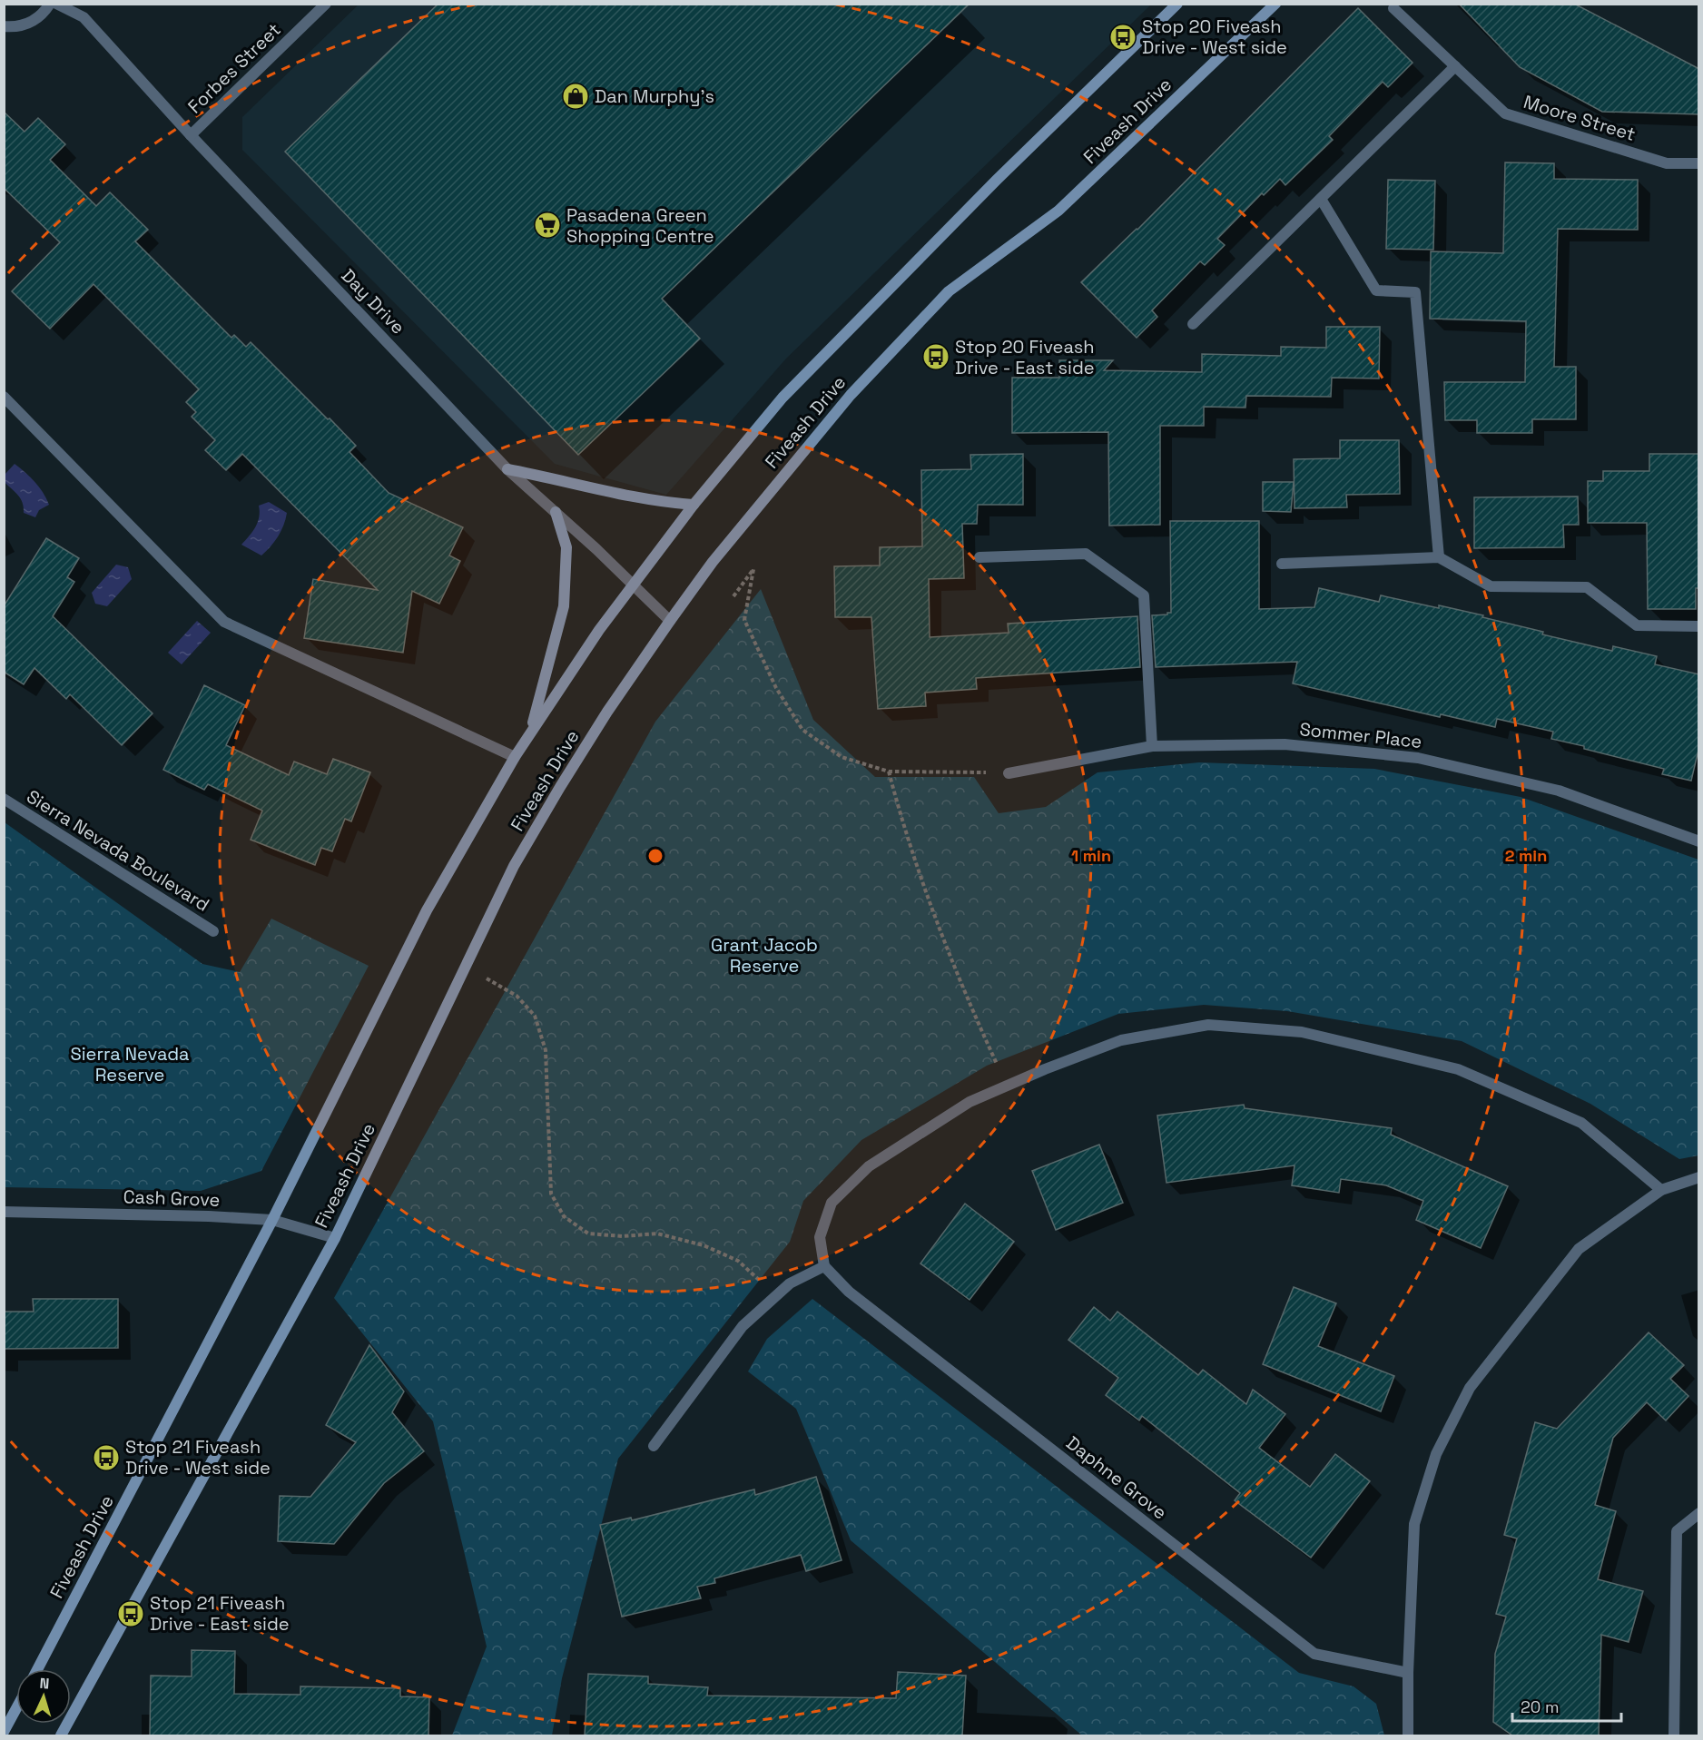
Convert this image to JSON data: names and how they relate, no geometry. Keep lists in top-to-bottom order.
{
  "streets": {
    "main road": ["Fiveash Drive"],
    "street": [
      "Forbes Street",
      "Moore Street",
      "Day Drive",
      "Sommer Place",
      "Sierra Nevada Boulevard",
      "Cash Grove",
      "Daphne Grove"
    ]
  },
  "crossings": [
    ["Forbes Street", "Day Drive"],
    ["Fiveash Drive", "Day Drive"],
    ["Fiveash Drive", "Cash Grove"]
  ],
  "parks": ["Grant Jacob Reserve", "Sierra Nevada Reserve"],
  "places": {
    "bus stop": [
      "Stop 20 Fiveash Drive - West side",
      "Stop 20 Fiveash Drive - East side",
      "Stop 21 Fiveash Drive - West side",
      "Stop 21 Fiveash Drive - East side"
    ],
    "shop": ["Dan Murphy's"],
    "supermarket": ["Pasadena Green Shopping Centre"]
  },
  "scale_bar": "20 m",
  "north": "top",
  "rings": ["1 min", "2 min"]
}
